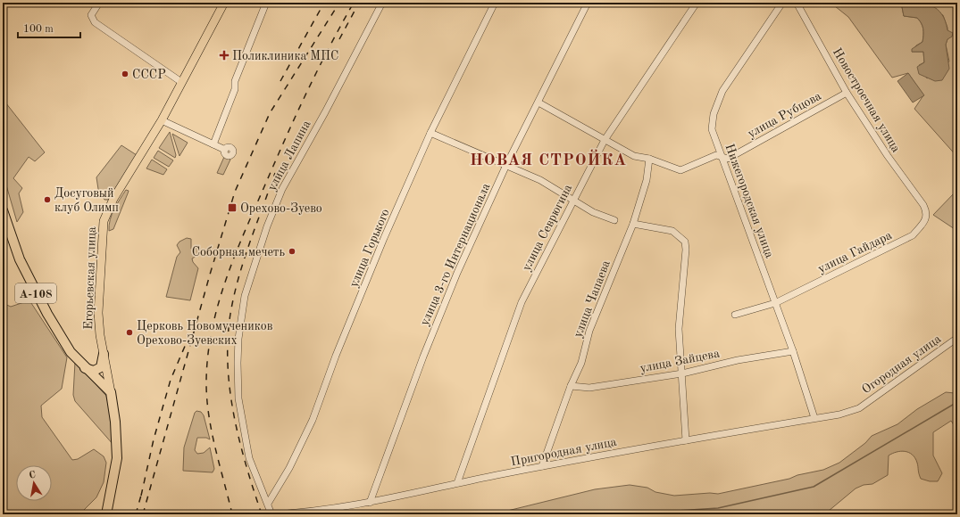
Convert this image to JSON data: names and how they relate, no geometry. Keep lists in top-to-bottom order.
{
  "streets": {
    "highway": ["Егорьевская улица", "А-108"],
    "street": [
      "Новостроечная улица",
      "улица Рубцова",
      "улица Лапина",
      "Нижегородская улица",
      "улица Севрюгина",
      "улица Горького",
      "улица Гайдара",
      "улица 3-го Интернационала",
      "улица Чапаева",
      "улица Зайцева",
      "Огородная улица",
      "Пригородная улица"
    ]
  },
  "crossings": [
    ["Новостроечная улица", "улица Рубцова"],
    ["Новостроечная улица", "улица Гайдара"],
    ["улица Рубцова", "Нижегородская улица"],
    ["улица Рубцова", "улица Севрюгина"],
    ["улица Рубцова", "улица 3-го Интернационала"],
    ["улица Рубцова", "улица Чапаева"],
    ["улица Лапина", "улица Горького"],
    ["улица Лапина", "Пригородная улица"],
    ["Нижегородская улица", "улица Гайдара"],
    ["Нижегородская улица", "улица Зайцева"],
    ["Нижегородская улица", "Пригородная улица"],
    ["улица Севрюгина", "Пригородная улица"],
    ["улица 3-го Интернационала", "Пригородная улица"],
    ["Егорьевская улица", "А-108"],
    ["улица Чапаева", "улица Зайцева"],
    ["улица Чапаева", "Пригородная улица"],
    ["Огородная улица", "Пригородная улица"]
  ],
  "districts": ["НОВАЯ СТРОЙКА"],
  "places": {
    "health": ["Поликлиника МПС"],
    "other": [
      "СССР",
      "Досуговый клуб Олимп",
      "Соборная мечеть",
      "Церковь Новомучеников Орехово-Зуевских"
    ],
    "transit": ["Орехово-Зуево"]
  },
  "scale_bar": "100 m",
  "north": "top"
}
